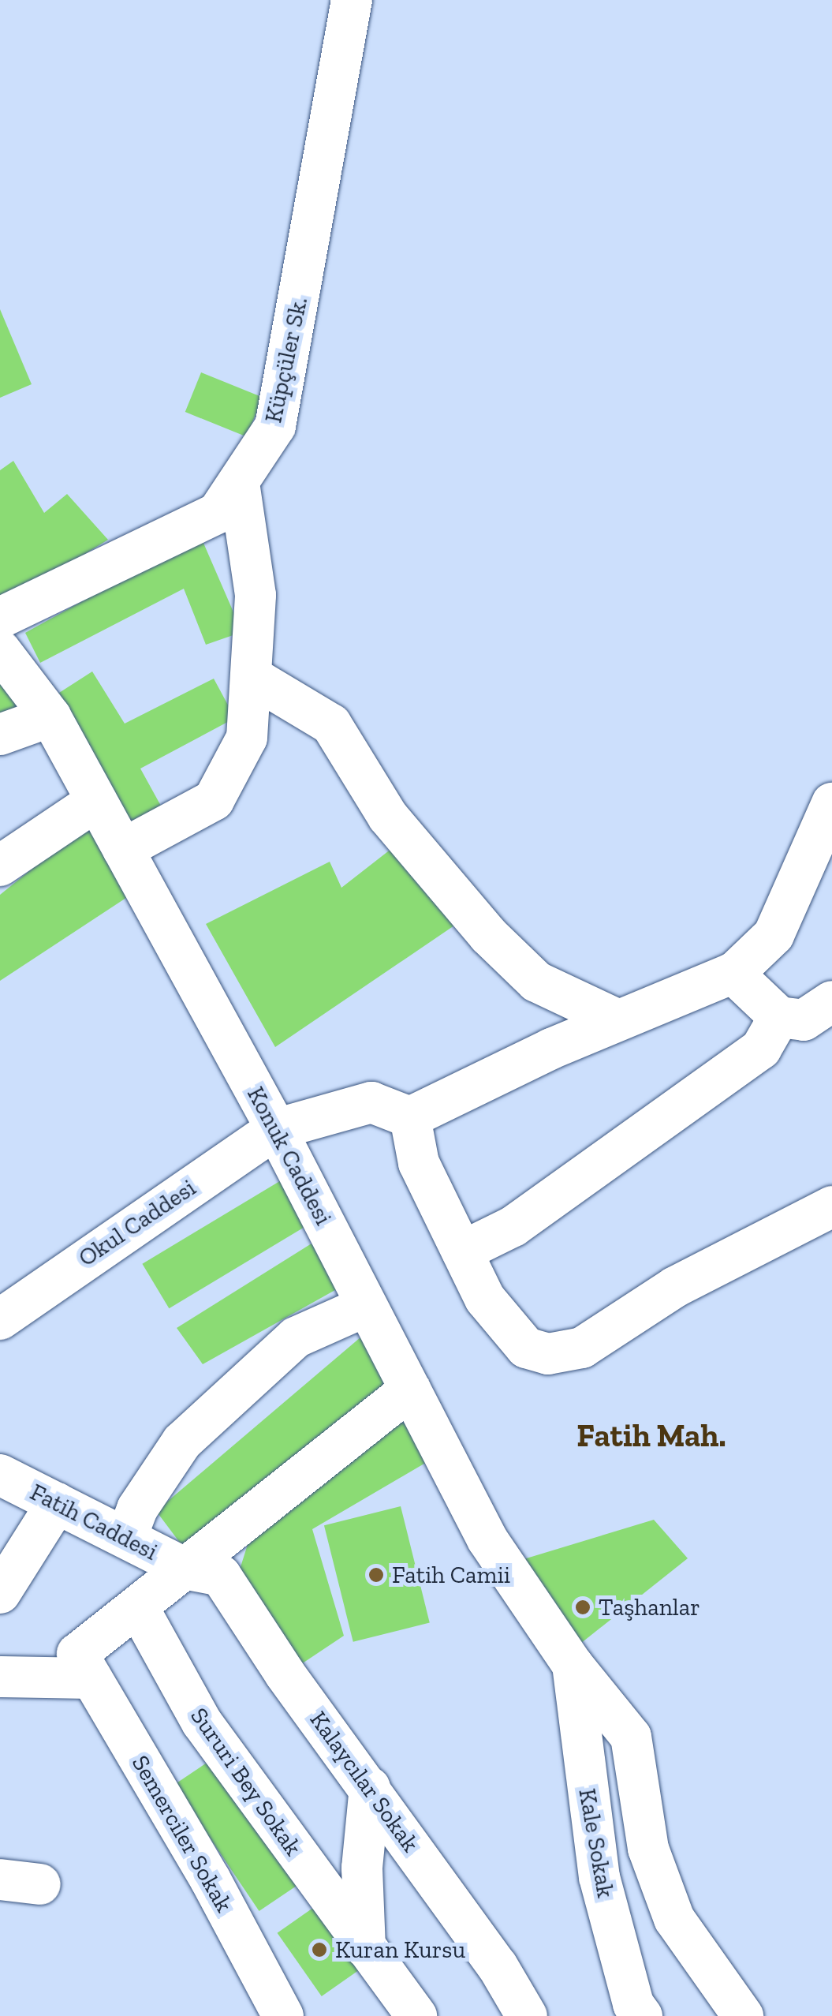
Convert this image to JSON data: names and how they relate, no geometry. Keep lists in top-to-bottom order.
{
  "streets": {
    "street": [
      "Küpçüler Sk.",
      "Konuk Caddesi",
      "Okul Caddesi",
      "Fatih Caddesi",
      "Sururi Bey Sokak",
      "Kalaycılar Sokak",
      "Semerciler Sokak",
      "Kale Sokak"
    ]
  },
  "crossings": [
    ["Konuk Caddesi", "Okul Caddesi"],
    ["Konuk Caddesi", "Kale Sokak"],
    ["Fatih Caddesi", "Kalaycılar Sokak"]
  ],
  "districts": ["Fatih Mah."],
  "places": ["Fatih Camii", "Taşhanlar", "Kuran Kursu"]
}
